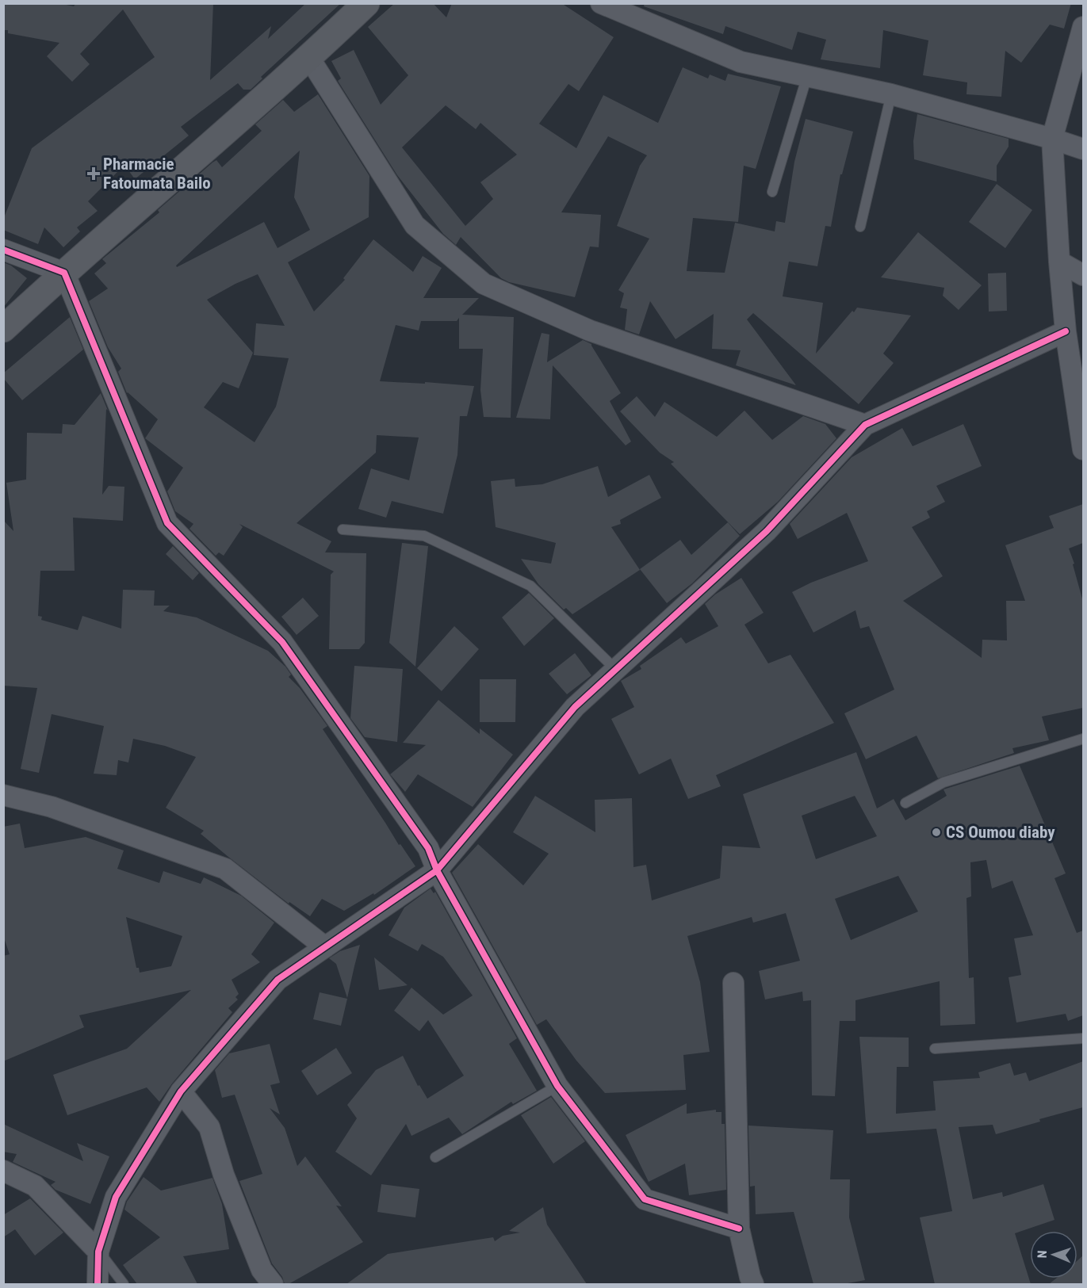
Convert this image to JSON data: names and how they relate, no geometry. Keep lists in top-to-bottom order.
{
  "places": {
    "health": ["Pharmacie Fatoumata Bailo"],
    "other": ["CS Oumou diaby"]
  },
  "north": "left"
}
